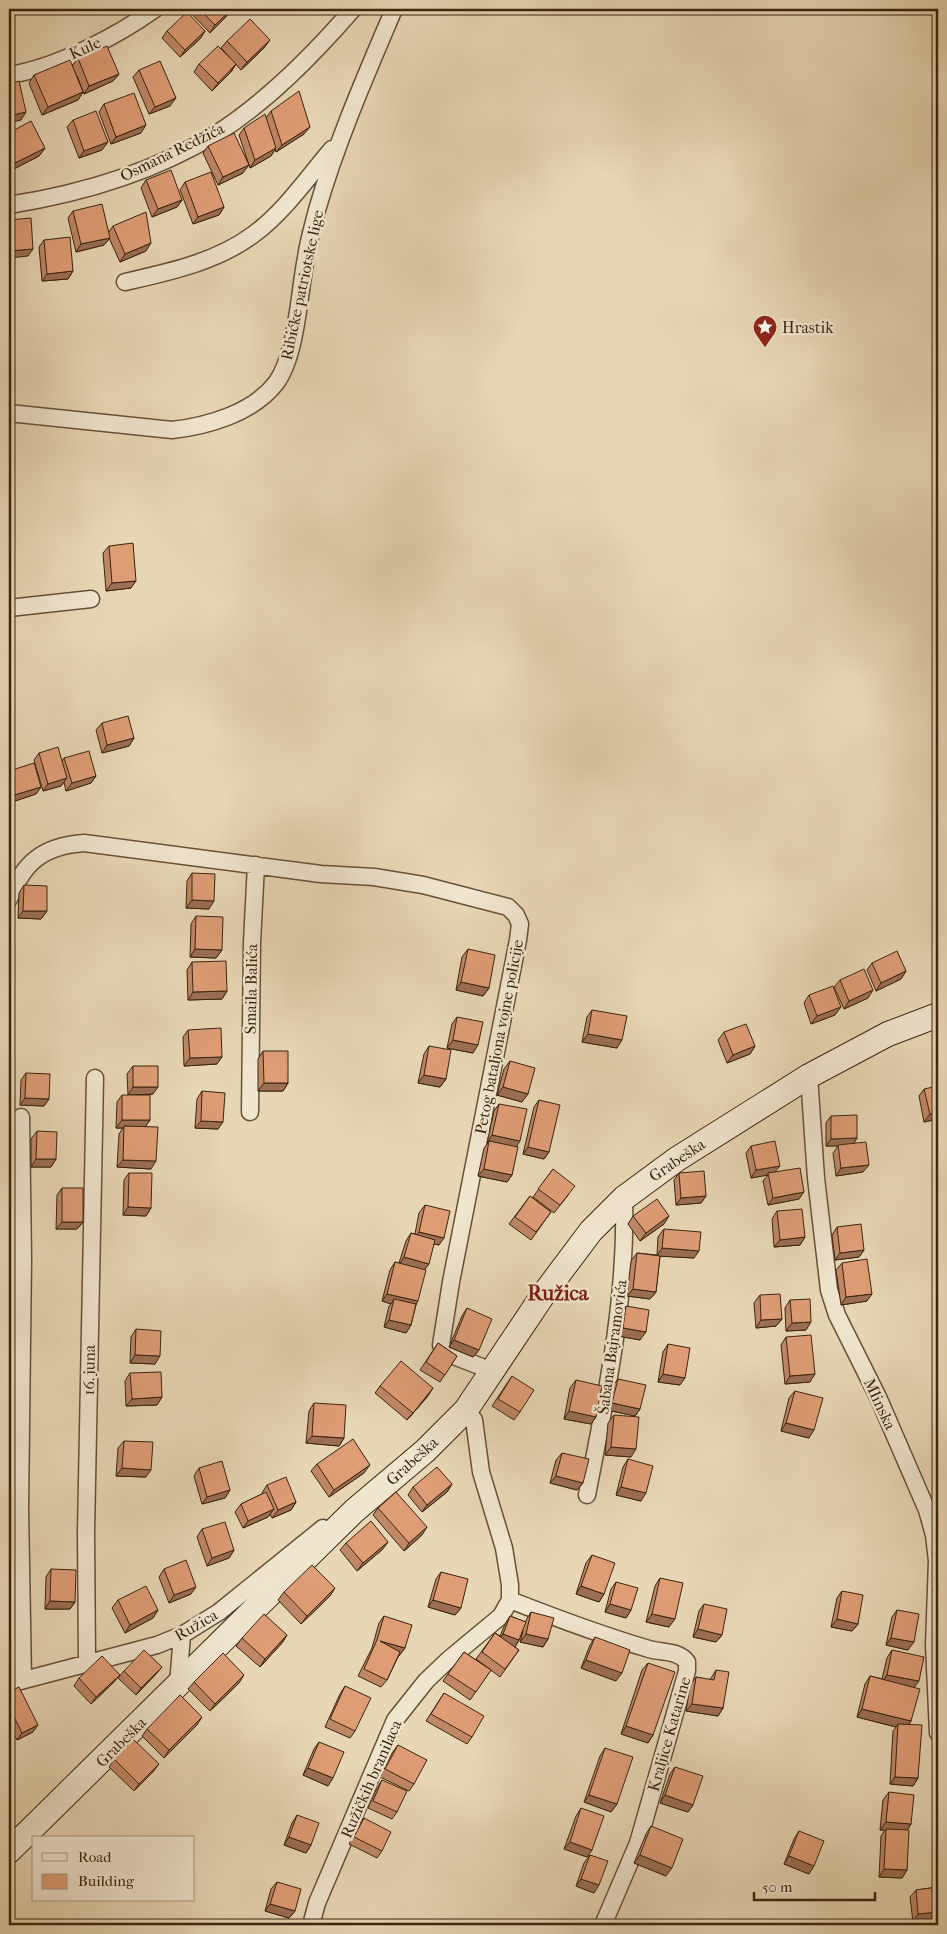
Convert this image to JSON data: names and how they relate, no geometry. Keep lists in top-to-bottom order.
{
  "streets": {
    "street": [
      "Kule",
      "Osmana Redžića",
      "Ribićke patriotske lige",
      "Smaila Balića",
      "Petog bataljona vojne policije",
      "Grabeška",
      "Šabana Bajramovića",
      "16. juna",
      "Mlinska",
      "Ružica",
      "Kraljice Katarine",
      "Ružičkih branilaca"
    ]
  },
  "crossings": [
    ["Smaila Balića", "Petog bataljona vojne policije"],
    ["Petog bataljona vojne policije", "Grabeška"],
    ["Grabeška", "Šabana Bajramovića"],
    ["Grabeška", "Mlinska"],
    ["Grabeška", "Ružica"],
    ["16. juna", "Ružica"],
    ["Kraljice Katarine", "Ružičkih branilaca"]
  ],
  "districts": ["Ružica"],
  "places": {
    "place": ["Hrastik"]
  },
  "legend": ["Road", "Building"],
  "scale_bar": "50 m"
}
